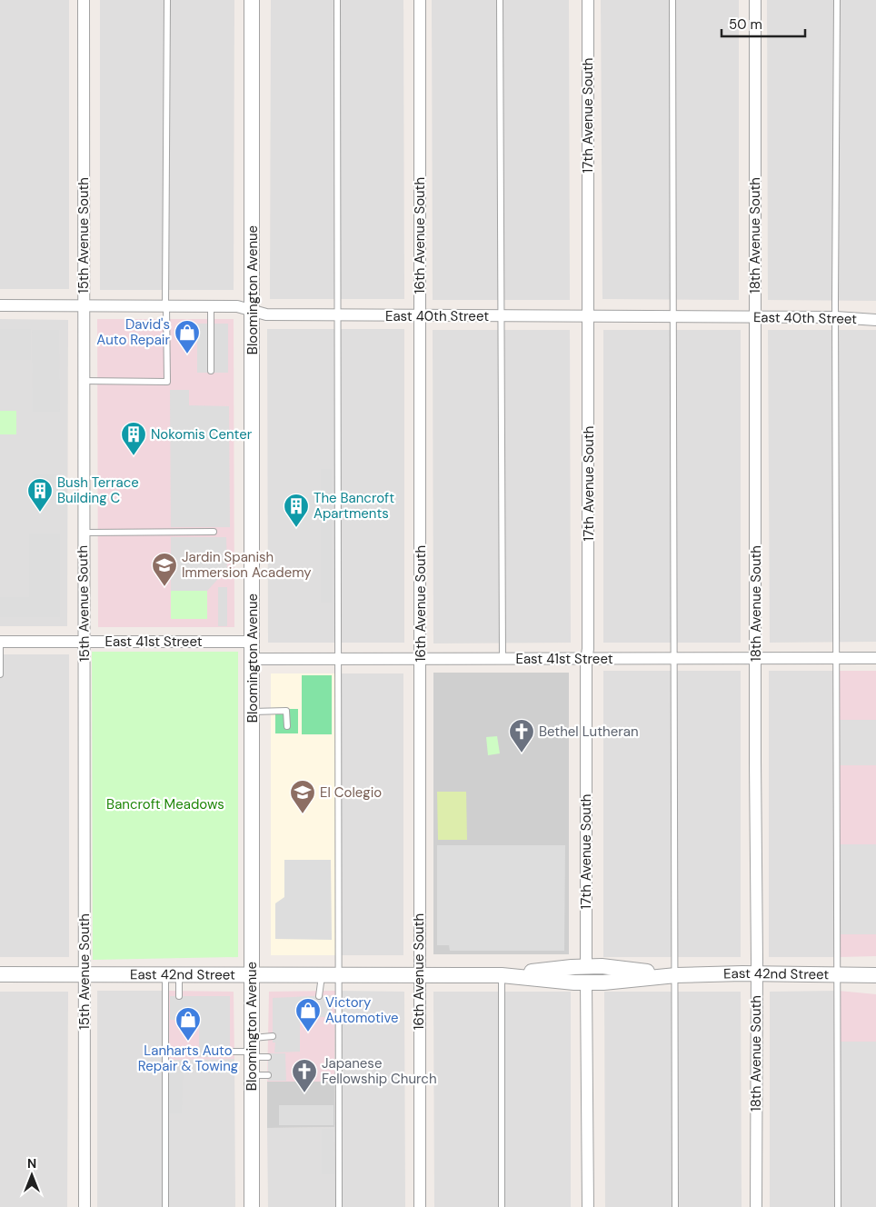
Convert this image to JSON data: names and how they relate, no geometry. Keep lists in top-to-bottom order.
{
  "streets": {
    "street": [
      "17th Avenue South",
      "15th Avenue South",
      "16th Avenue South",
      "18th Avenue South",
      "Bloomington Avenue",
      "East 40th Street",
      "East 41st Street",
      "East 42nd Street"
    ]
  },
  "crossings": [
    ["17th Avenue South", "East 40th Street"],
    ["17th Avenue South", "East 41st Street"],
    ["17th Avenue South", "East 42nd Street"],
    ["15th Avenue South", "East 40th Street"],
    ["15th Avenue South", "East 41st Street"],
    ["15th Avenue South", "East 42nd Street"],
    ["16th Avenue South", "East 40th Street"],
    ["16th Avenue South", "East 41st Street"],
    ["16th Avenue South", "East 42nd Street"],
    ["18th Avenue South", "East 40th Street"],
    ["18th Avenue South", "East 41st Street"],
    ["18th Avenue South", "East 42nd Street"],
    ["Bloomington Avenue", "East 40th Street"],
    ["Bloomington Avenue", "East 41st Street"],
    ["Bloomington Avenue", "East 42nd Street"]
  ],
  "parks": ["Bancroft Meadows"],
  "places": {
    "shop": ["David's Auto Repair", "Victory Automotive", "Lanharts Auto Repair & Towing"],
    "building": ["Nokomis Center", "Bush Terrace Building C", "The Bancroft Apartments"],
    "school or university": ["Jardin Spanish Immersion Academy", "El Colegio"],
    "church": ["Bethel Lutheran", "Japanese Fellowship Church"]
  },
  "scale_bar": "50 m",
  "north": "top"
}
